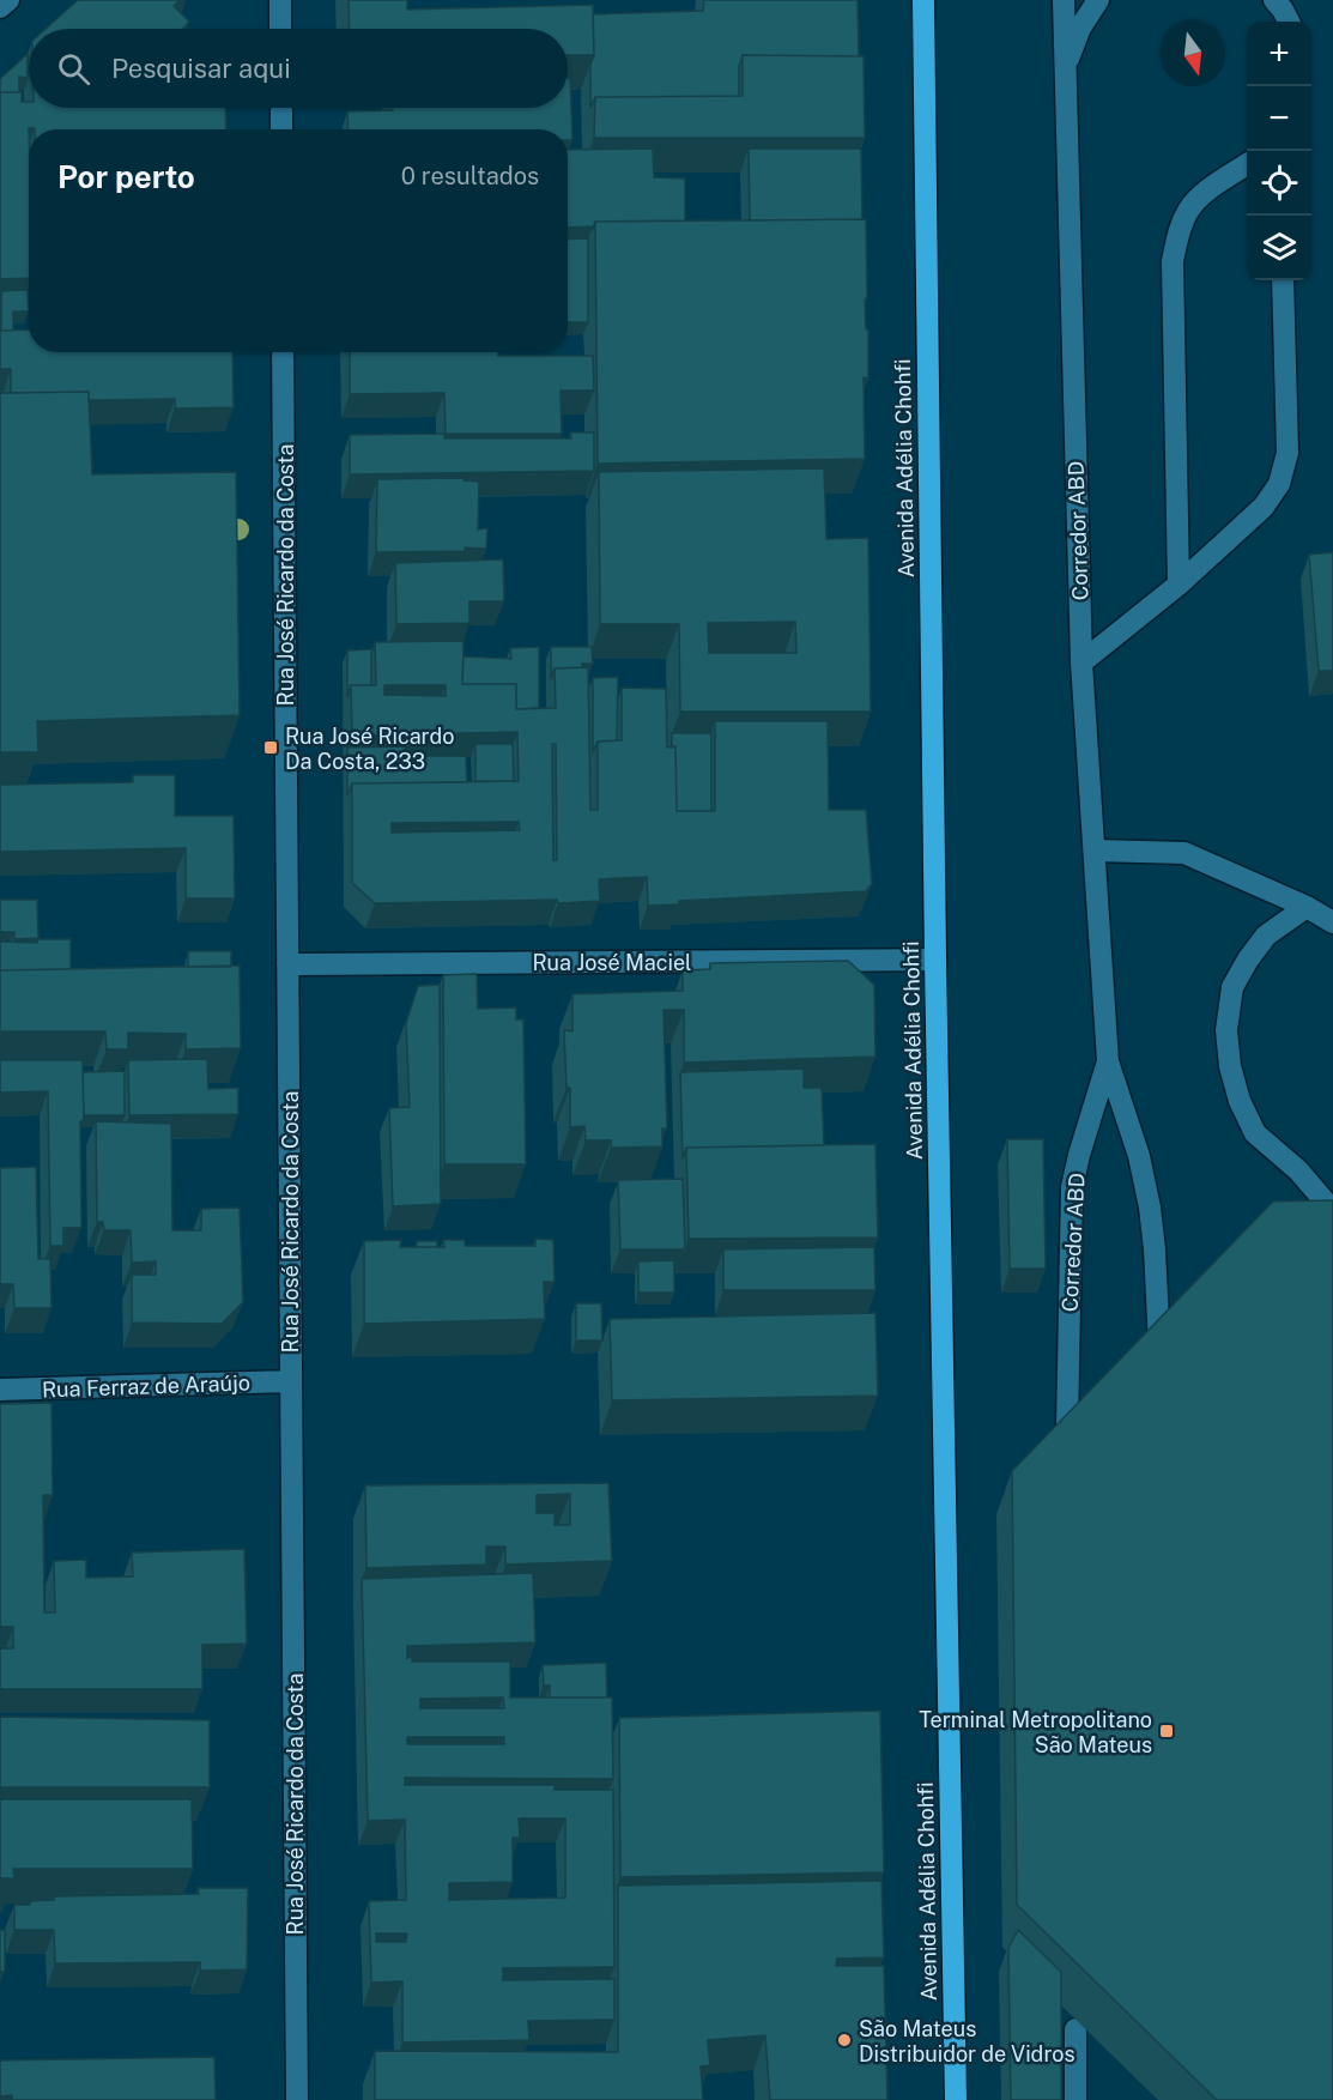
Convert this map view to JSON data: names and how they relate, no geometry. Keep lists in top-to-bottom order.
{
  "streets": {
    "highway": ["Avenida Adélia Chohfi"],
    "street": [
      "Corredor ABD",
      "Rua José Ricardo da Costa",
      "Rua José Maciel",
      "Rua Ferraz de Araújo"
    ]
  },
  "crossings": [
    ["Avenida Adélia Chohfi", "Rua José Maciel"],
    ["Rua José Ricardo da Costa", "Rua José Maciel"],
    ["Rua José Ricardo da Costa", "Rua Ferraz de Araújo"]
  ],
  "places": {
    "transit": ["Rua José Ricardo Da Costa, 233", "Terminal Metropolitano São Mateus"],
    "other": ["São Mateus Distribuidor de Vidros"]
  },
  "north": "bottom",
  "page": {
    "map_buttons": ["+", "−"],
    "search": "Pesquisar aqui",
    "heading": ["Por perto", "0 resultados"]
  }
}
